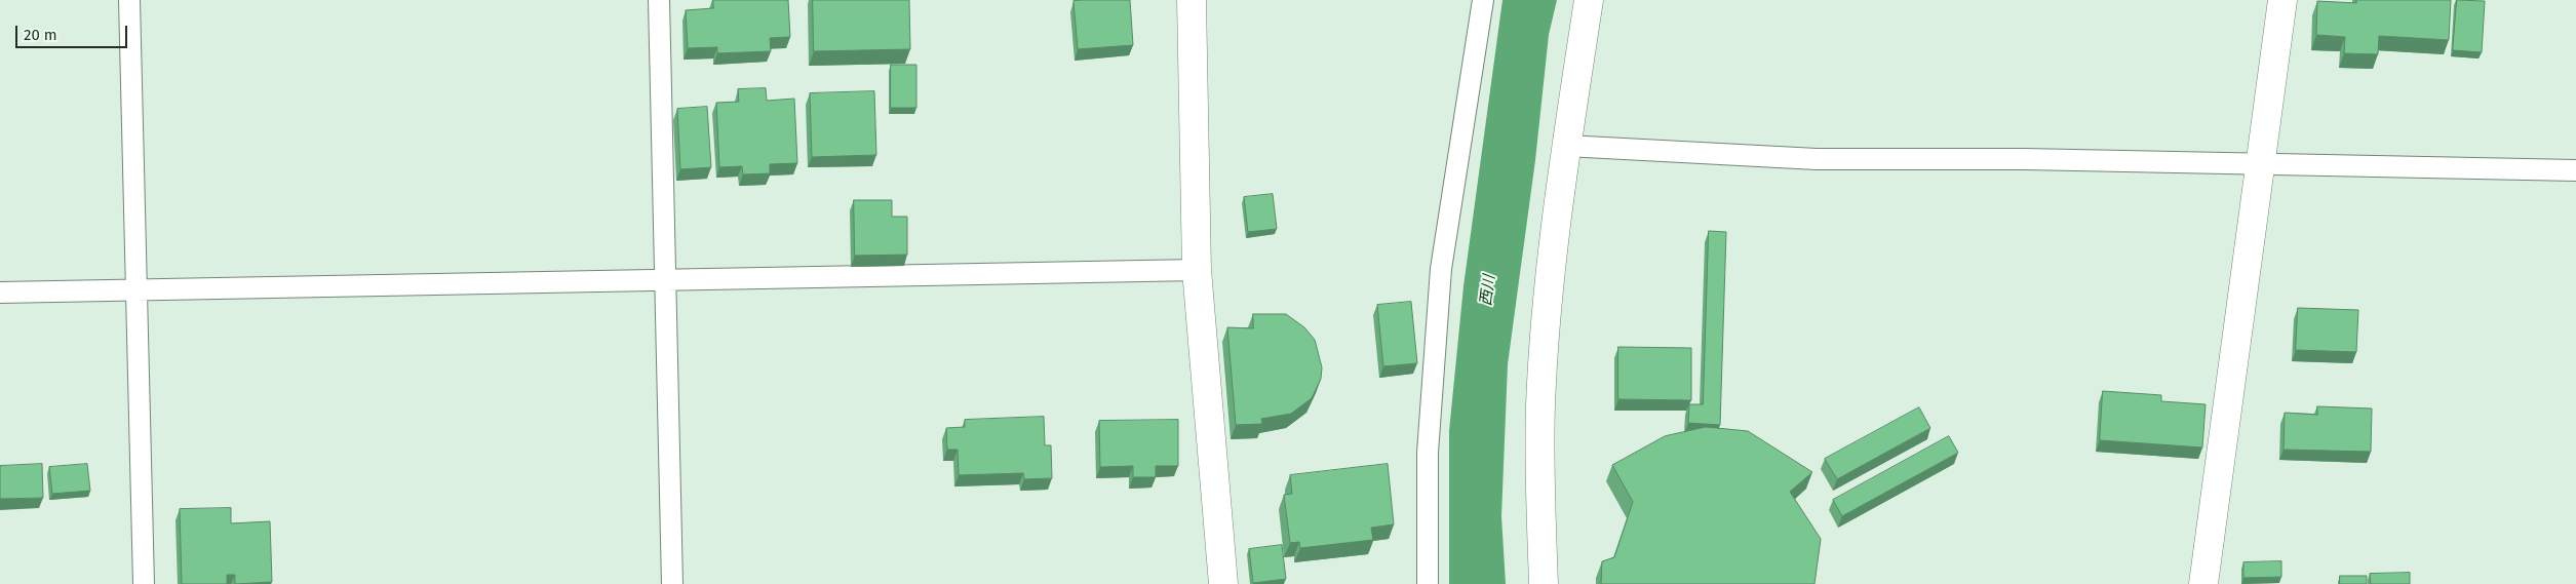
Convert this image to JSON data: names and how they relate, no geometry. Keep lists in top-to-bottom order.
{
  "water": ["西川"],
  "scale_bar": "20 m"
}
